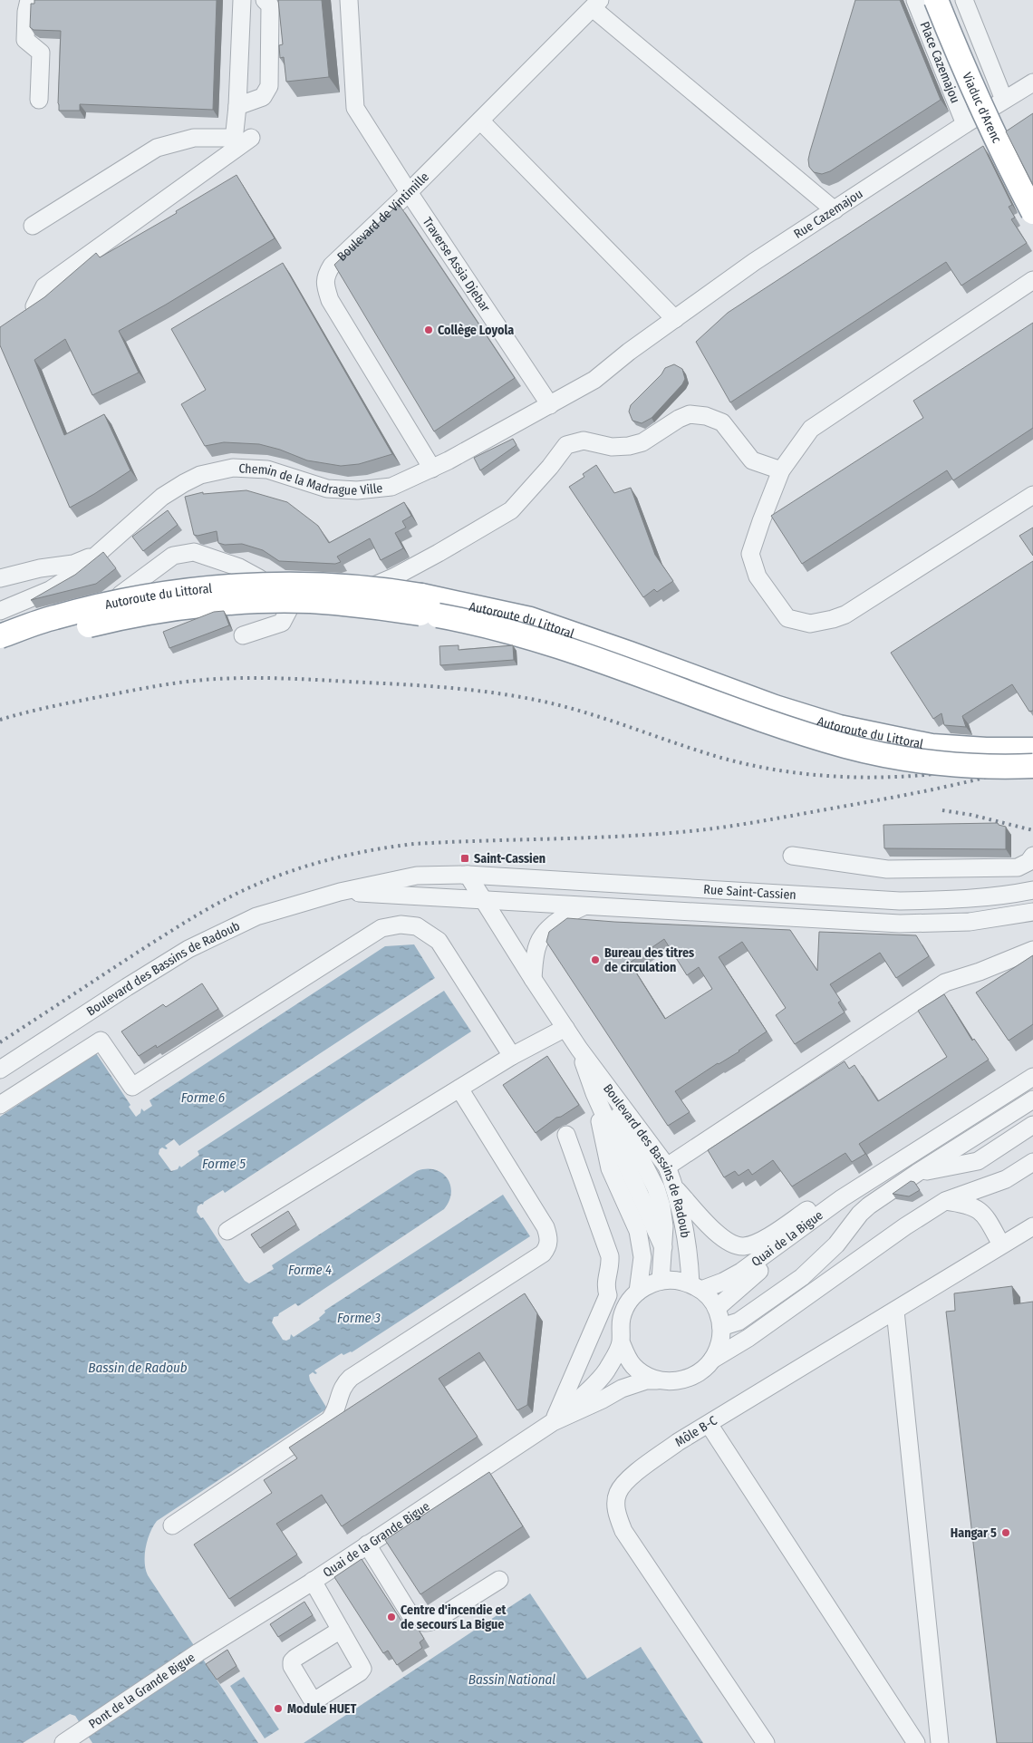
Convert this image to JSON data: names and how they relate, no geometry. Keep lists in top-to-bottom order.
{
  "streets": {
    "highway": ["Viaduc d'Arenc", "Autoroute du Littoral"],
    "street": [
      "Place Cazemajou",
      "Rue Cazemajou",
      "Boulevard de Vintimille",
      "Traverse Assia Djebar",
      "Chemin de la Madrague Ville",
      "Rue Saint-Cassien",
      "Boulevard des Bassins de Radoub",
      "Quai de la Bigue",
      "Môle B-C",
      "Quai de la Grande Bigue",
      "Pont de la Grande Bigue"
    ]
  },
  "crossings": [
    ["Place Cazemajou", "Rue Cazemajou"],
    ["Rue Cazemajou", "Chemin de la Madrague Ville"],
    ["Boulevard de Vintimille", "Traverse Assia Djebar"],
    ["Boulevard de Vintimille", "Chemin de la Madrague Ville"],
    ["Traverse Assia Djebar", "Chemin de la Madrague Ville"],
    ["Rue Saint-Cassien", "Boulevard des Bassins de Radoub"],
    ["Boulevard des Bassins de Radoub", "Quai de la Bigue"],
    ["Boulevard des Bassins de Radoub", "Quai de la Grande Bigue"],
    ["Quai de la Bigue", "Quai de la Grande Bigue"],
    ["Quai de la Grande Bigue", "Pont de la Grande Bigue"]
  ],
  "water": [
    "Forme 6",
    "Forme 5",
    "Forme 4",
    "Forme 3",
    "Bassin de Radoub",
    "Bassin National"
  ],
  "places": {
    "other": [
      "Collège Loyola",
      "Bureau des titres de circulation",
      "Hangar 5",
      "Centre d'incendie et de secours La Bigue",
      "Module HUET"
    ],
    "transit": ["Saint-Cassien"]
  }
}
